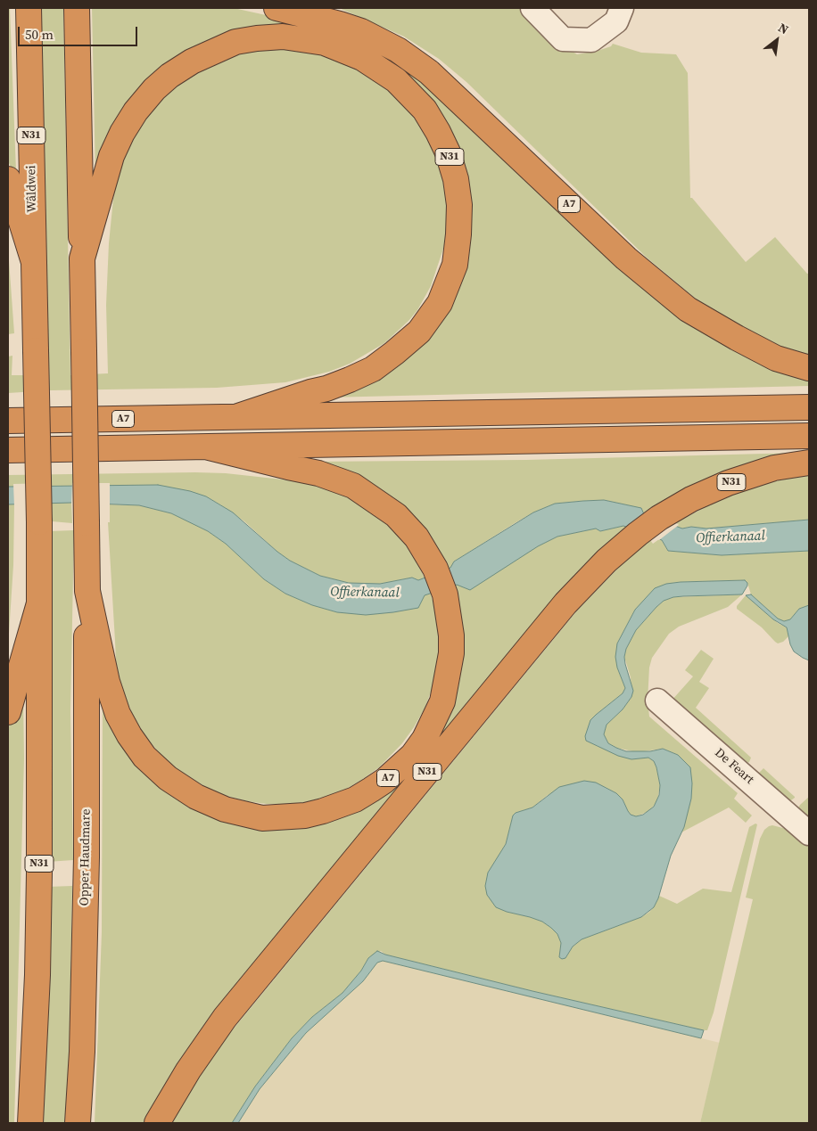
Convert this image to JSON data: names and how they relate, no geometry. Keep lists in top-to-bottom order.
{
  "streets": {
    "highway": [
      "N31",
      "Wâldwei",
      "A7",
      "Opper Haudmare"
    ],
    "street": ["De Feart"]
  },
  "crossings": [
    ["N31", "Wâldwei"],
    ["N31", "A7"],
    ["N31", "Opper Haudmare"],
    ["A7", "Opper Haudmare"]
  ],
  "water": ["Offierkanaal"],
  "scale_bar": "50 m",
  "north": "top right"
}
